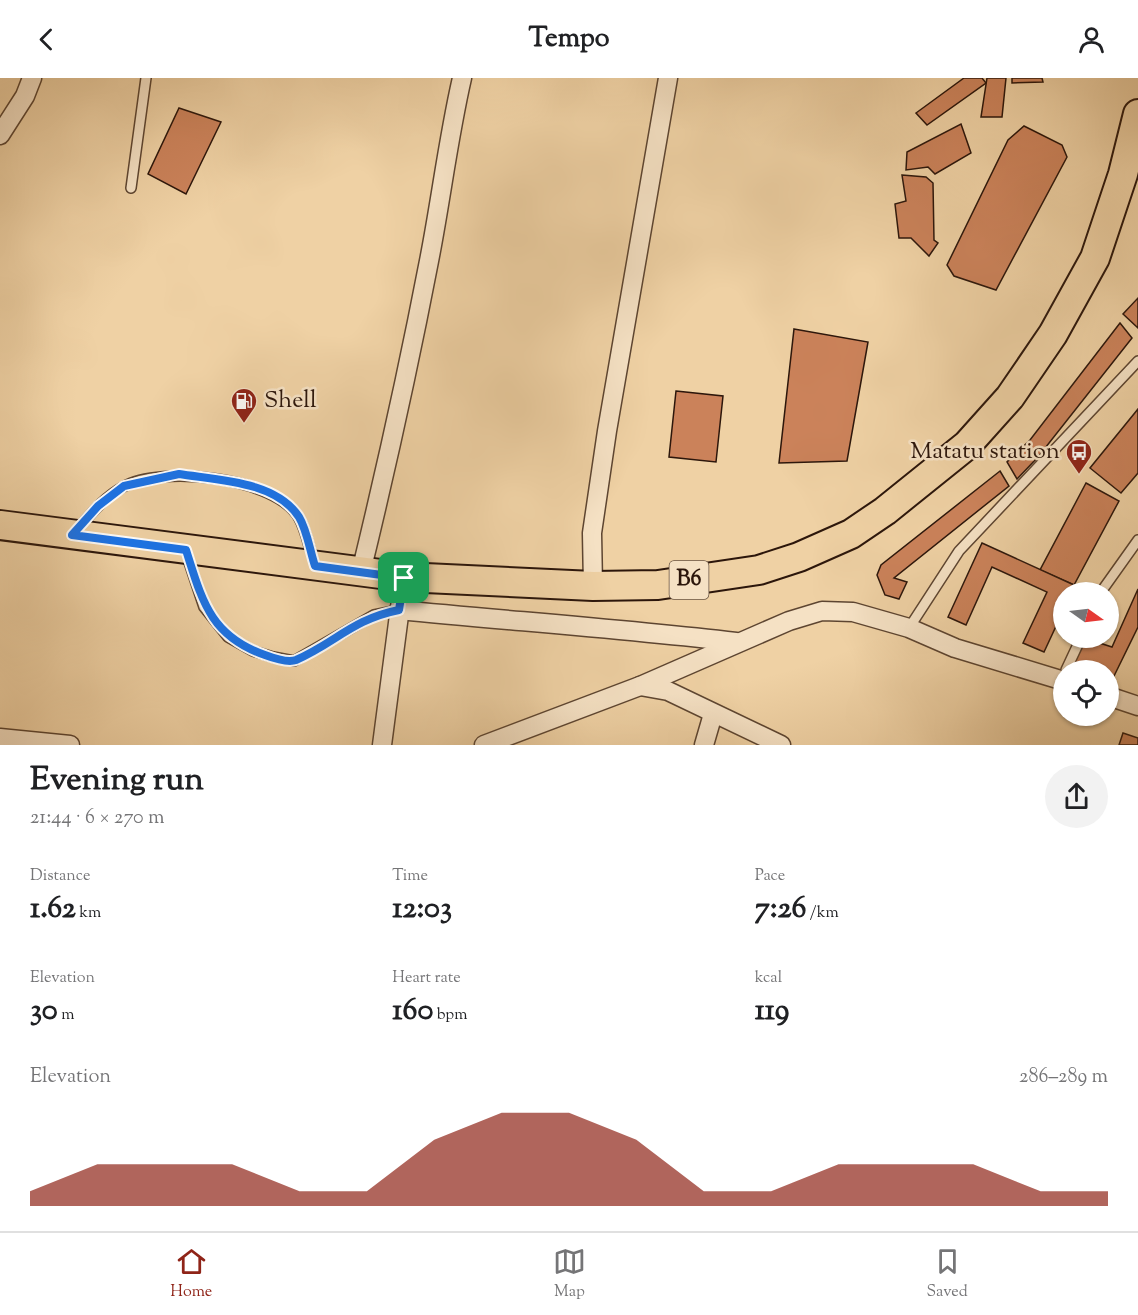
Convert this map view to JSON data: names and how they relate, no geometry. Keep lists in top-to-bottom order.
{
  "streets": {
    "main road": ["B6"]
  },
  "places": {
    "fuel station": ["Shell"],
    "bus stop": ["Matatu station"]
  },
  "north": "right",
  "page": {
    "header": "Tempo",
    "heading": ["Evening run", "21:44 · 6 × 270 m"],
    "stats": [
      ["Distance", "1.62 km"],
      ["Time", "12:03"],
      ["Pace", "7:26 /km"],
      ["Elevation", "30 m"],
      ["Heart rate", "160 bpm"],
      ["kcal", "119"]
    ],
    "chart": ["Elevation", "286–289 m"],
    "tabs": ["Home", "Map", "Saved"]
  }
}
